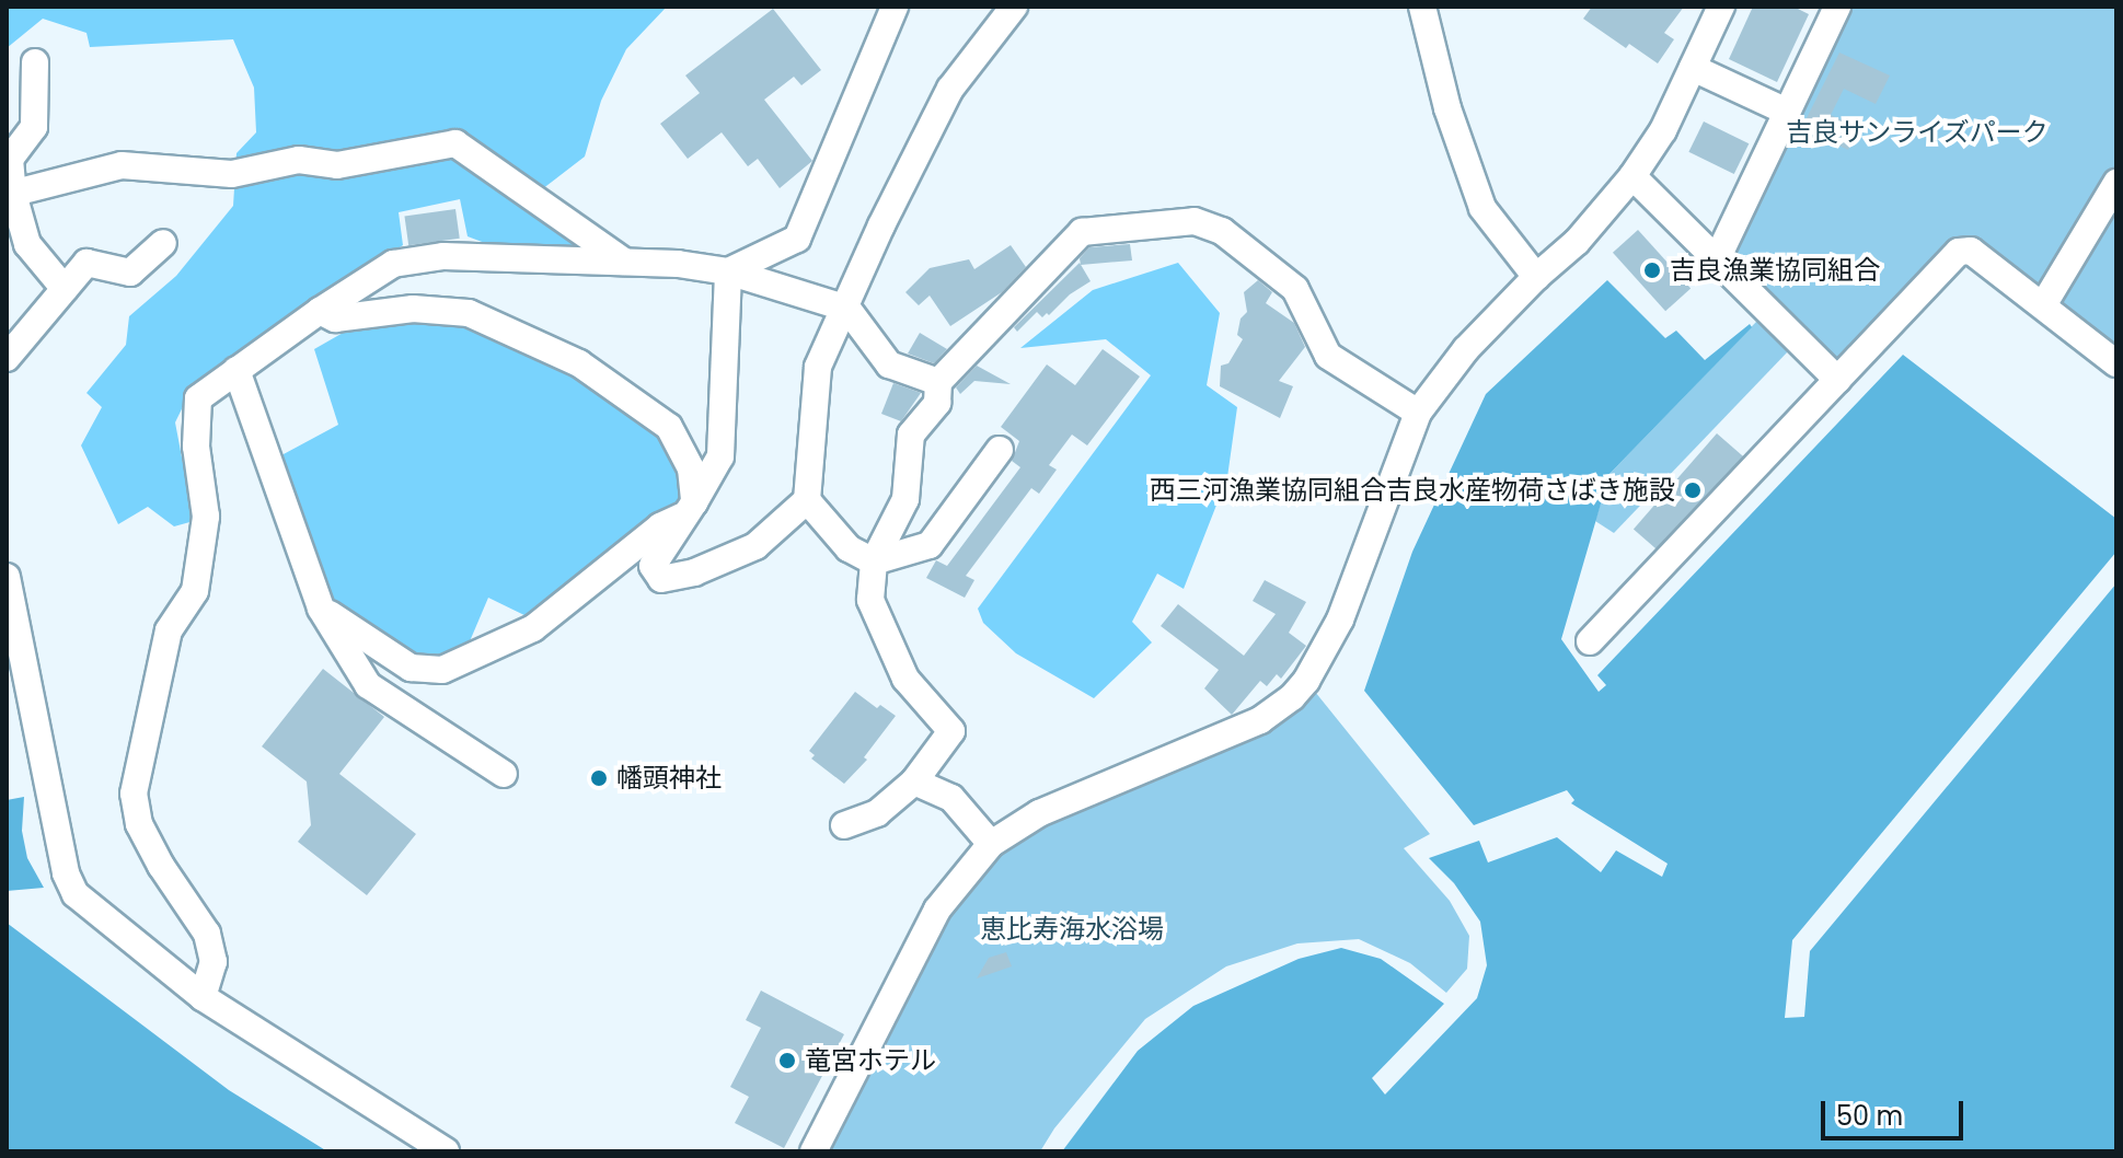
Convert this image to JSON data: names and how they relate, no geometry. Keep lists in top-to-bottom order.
{
  "parks": ["吉良サンライズパーク", "恵比寿海水浴場"],
  "places": [
    "吉良漁業協同組合",
    "西三河漁業協同組合吉良水産物荷さばき施設",
    "幡頭神社",
    "竜宮ホテル"
  ],
  "scale_bar": "50 m"
}
